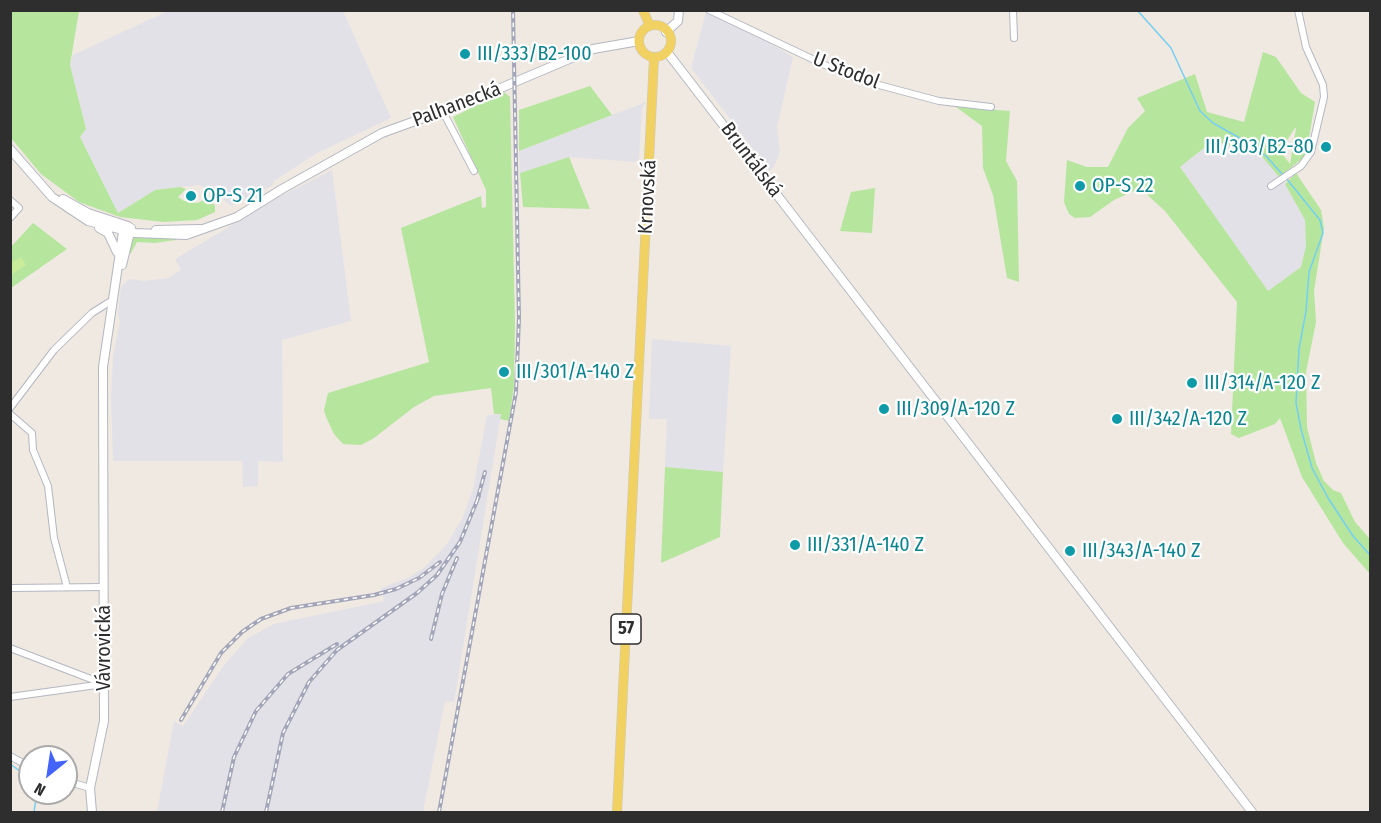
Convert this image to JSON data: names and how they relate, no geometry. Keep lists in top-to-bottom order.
{
  "streets": {
    "main road": ["Krnovská", "57"],
    "street": [
      "U Stodol",
      "Palhanecká",
      "Bruntálská",
      "Vávrovická"
    ]
  },
  "crossings": [
    ["Palhanecká", "Bruntálská"],
    ["Palhanecká", "Krnovská"],
    ["Bruntálská", "Krnovská"]
  ],
  "places": [
    "III/333/B2-100",
    "III/303/B2-80",
    "OP-S 22",
    "OP-S 21",
    "III/301/A-140 Z",
    "III/314/A-120 Z",
    "III/309/A-120 Z",
    "III/342/A-120 Z",
    "III/331/A-140 Z",
    "III/343/A-140 Z"
  ],
  "north": "bottom left"
}
